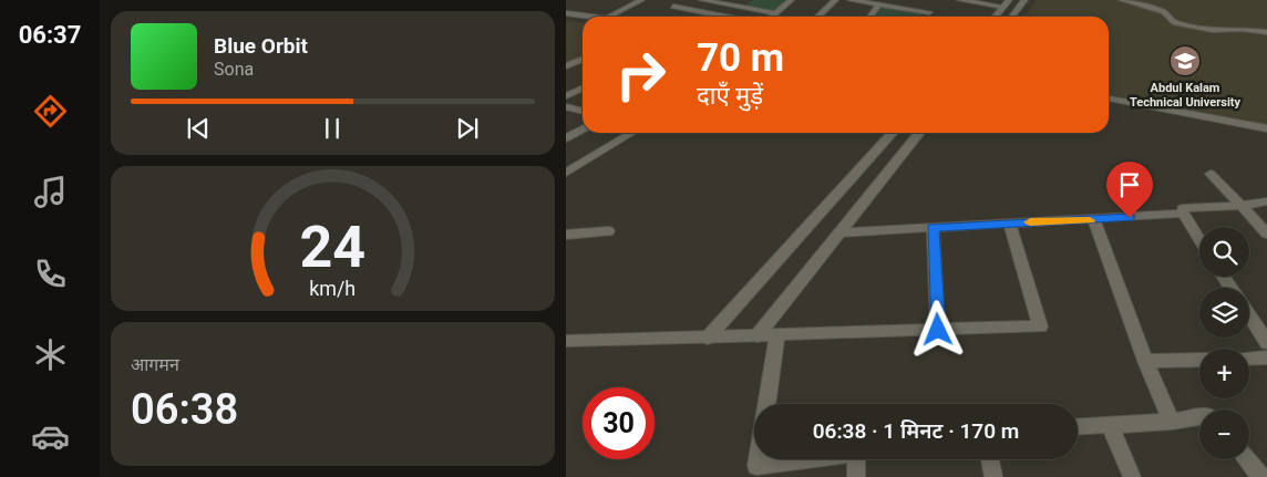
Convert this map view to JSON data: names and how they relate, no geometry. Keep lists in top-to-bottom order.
{
  "places": {
    "school or university": ["Abdul Kalam Technical University"]
  },
  "page": {
    "tabs": "06:37",
    "turn": ["70 m", "दाएँ मुड़ें"],
    "song": ["Blue Orbit", "Sona"],
    "map_buttons": ["+", "−"],
    "tile": ["आगमन", "06:38"],
    "limit": "30",
    "trip": "06:38 · 1 मिनट · 170 m",
    "gauge": ["24", "km/h"]
  }
}
